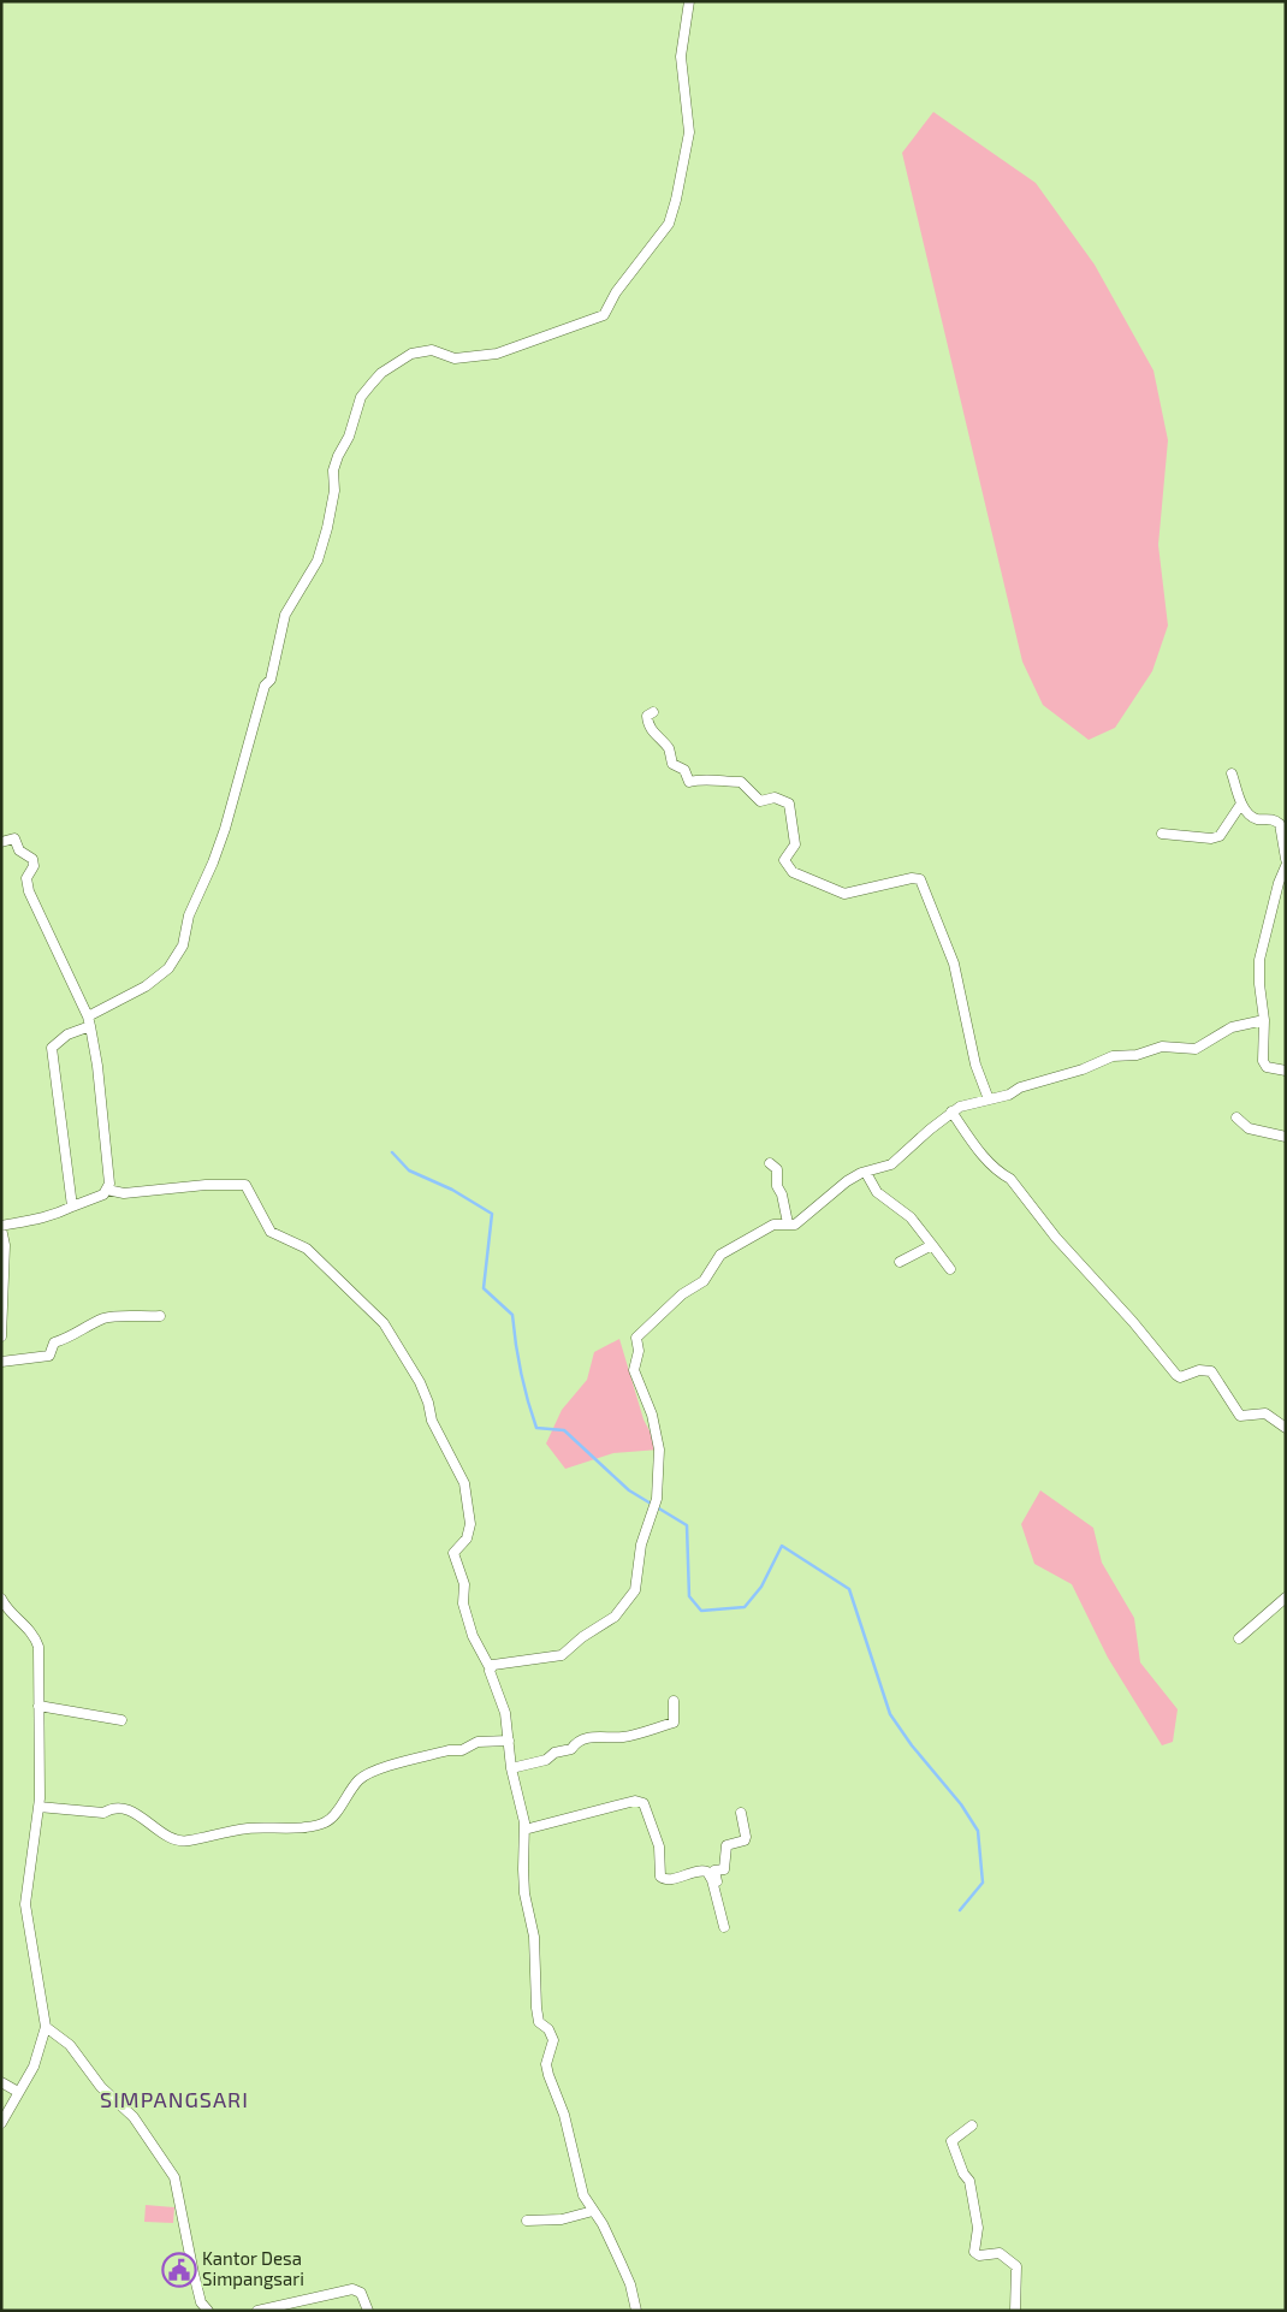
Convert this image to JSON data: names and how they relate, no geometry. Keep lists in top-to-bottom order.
{
  "districts": ["SIMPANGSARI"],
  "places": {
    "public building": ["Kantor Desa Simpangsari"]
  }
}
